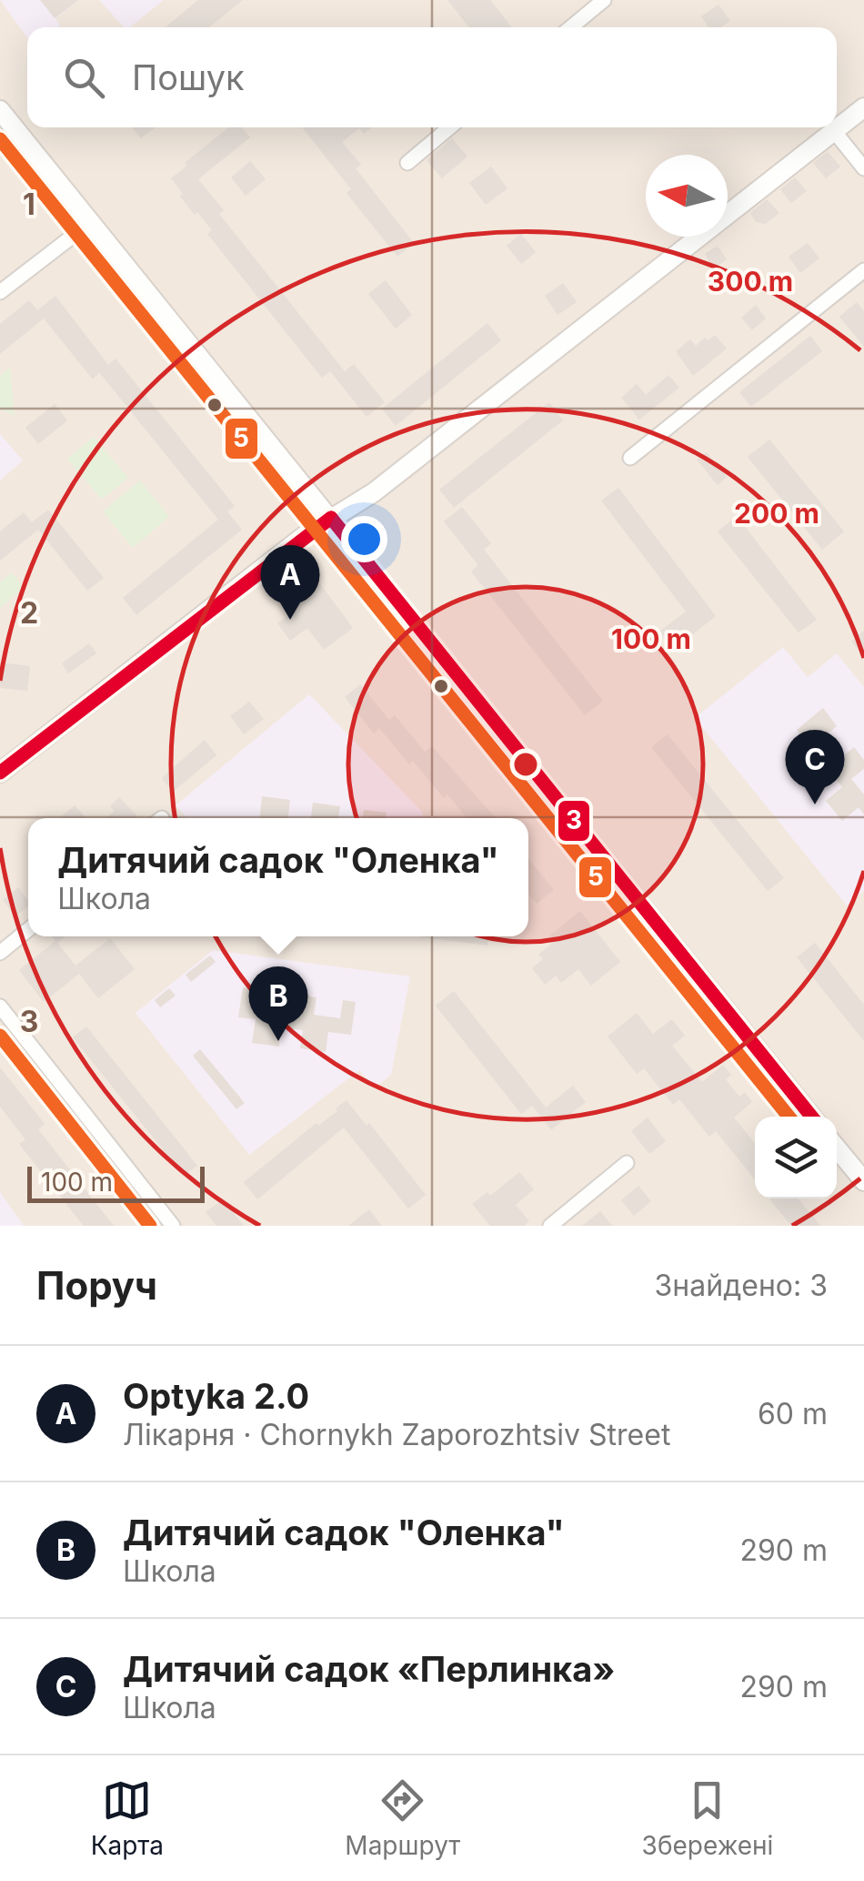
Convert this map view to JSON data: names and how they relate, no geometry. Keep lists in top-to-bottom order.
{
  "lines": ["transit line 5", "transit line 3"],
  "scale_bar": "100 m",
  "north": "left",
  "page": {
    "search": "Пошук",
    "pins": ["A", "C", "B"],
    "popup": ["Дитячий садок \"Оленка\"", "Школа"],
    "scale": "100 m",
    "heading": ["Поруч", "Знайдено: 3"],
    "list": [
      {
        "mark": "A",
        "name": "Optyka 2.0",
        "note": "Лікарня · Chornykh Zaporozhtsiv Street",
        "value": "60 m"
      },
      {
        "mark": "B",
        "name": "Дитячий садок \"Оленка\"",
        "note": "Школа",
        "value": "290 m"
      },
      {
        "mark": "C",
        "name": "Дитячий садок «Перлинка»",
        "note": "Школа",
        "value": "290 m"
      }
    ],
    "nav": ["Карта", "Маршрут", "Збережені"]
  },
  "grid": {
    "rows": ["1", "2", "3"]
  },
  "rings": ["300 m", "200 m", "100 m"]
}
